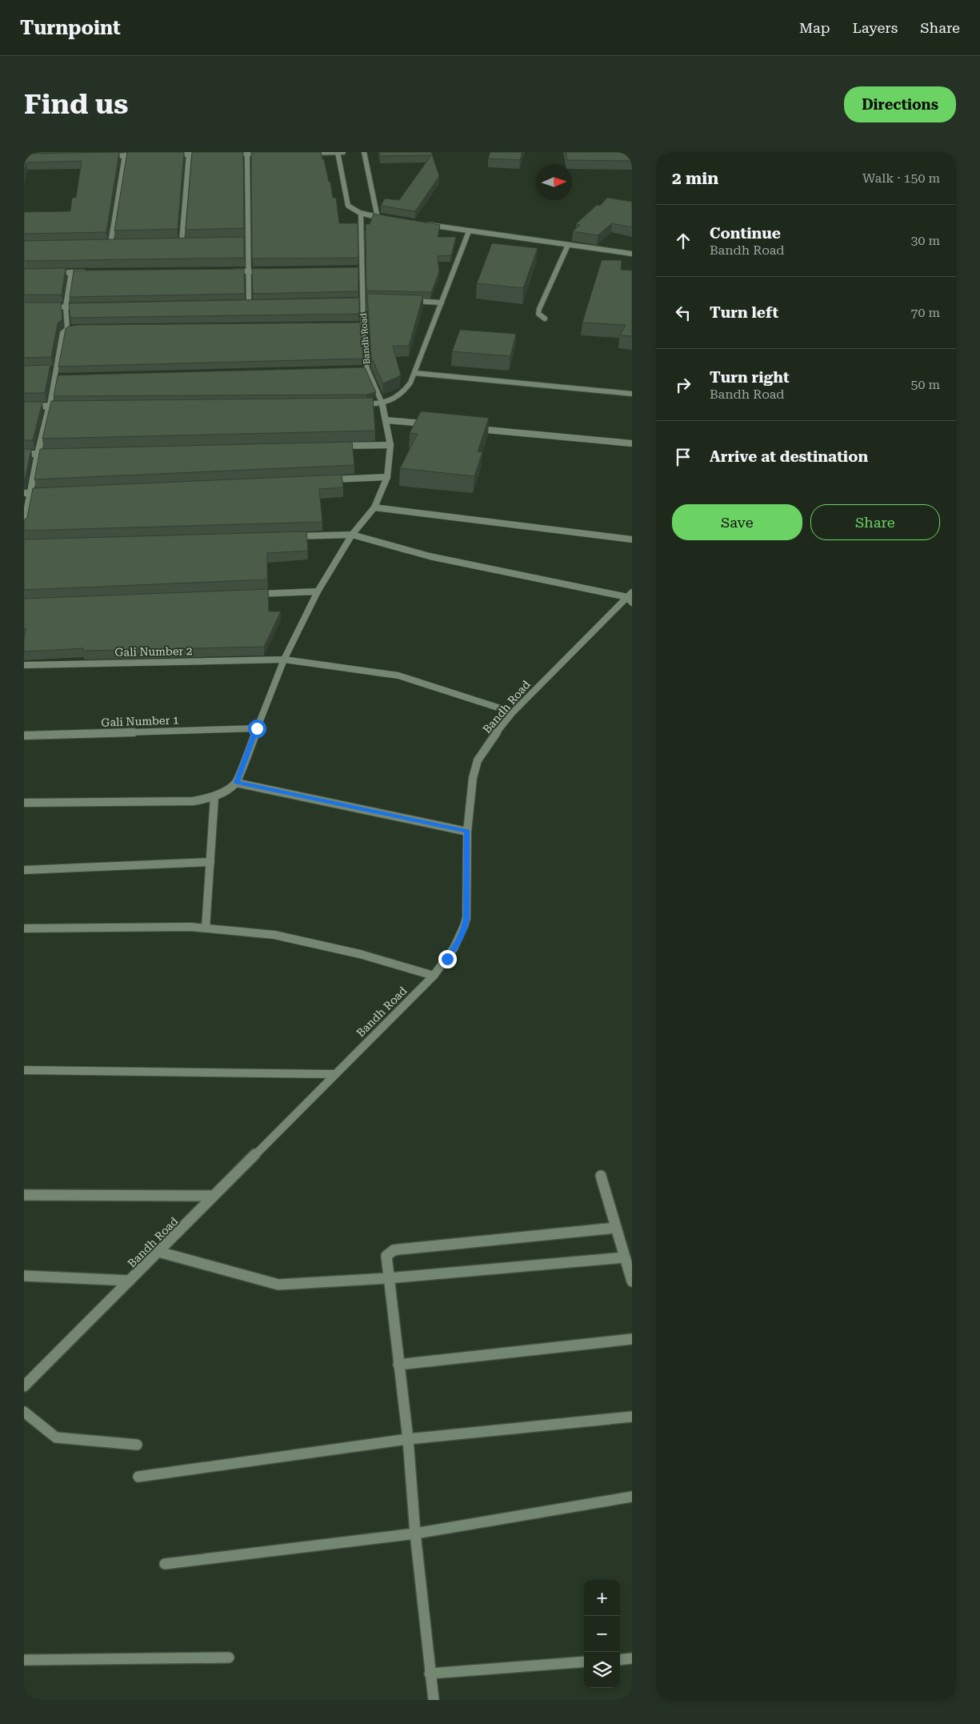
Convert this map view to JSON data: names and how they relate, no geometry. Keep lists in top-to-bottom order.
{
  "streets": {
    "street": ["Bandh Road", "Gali Number 2", "Gali Number 1"]
  },
  "crossings": [
    ["Bandh Road", "Gali Number 2"],
    ["Bandh Road", "Gali Number 1"]
  ],
  "north": "right",
  "page": {
    "header": "Turnpoint",
    "nav": ["Map", "Layers", "Share"],
    "buttons": [
      "Directions",
      ["Save", "Share"]
    ],
    "title": "Find us",
    "heading": ["2 min", "Walk · 150 m"],
    "list": [
      ["Continue", "Bandh Road", "30 m"],
      ["Turn left", "70 m"],
      ["Turn right", "Bandh Road", "50 m"],
      "Arrive at destination"
    ],
    "map_buttons": ["+", "−"]
  }
}
